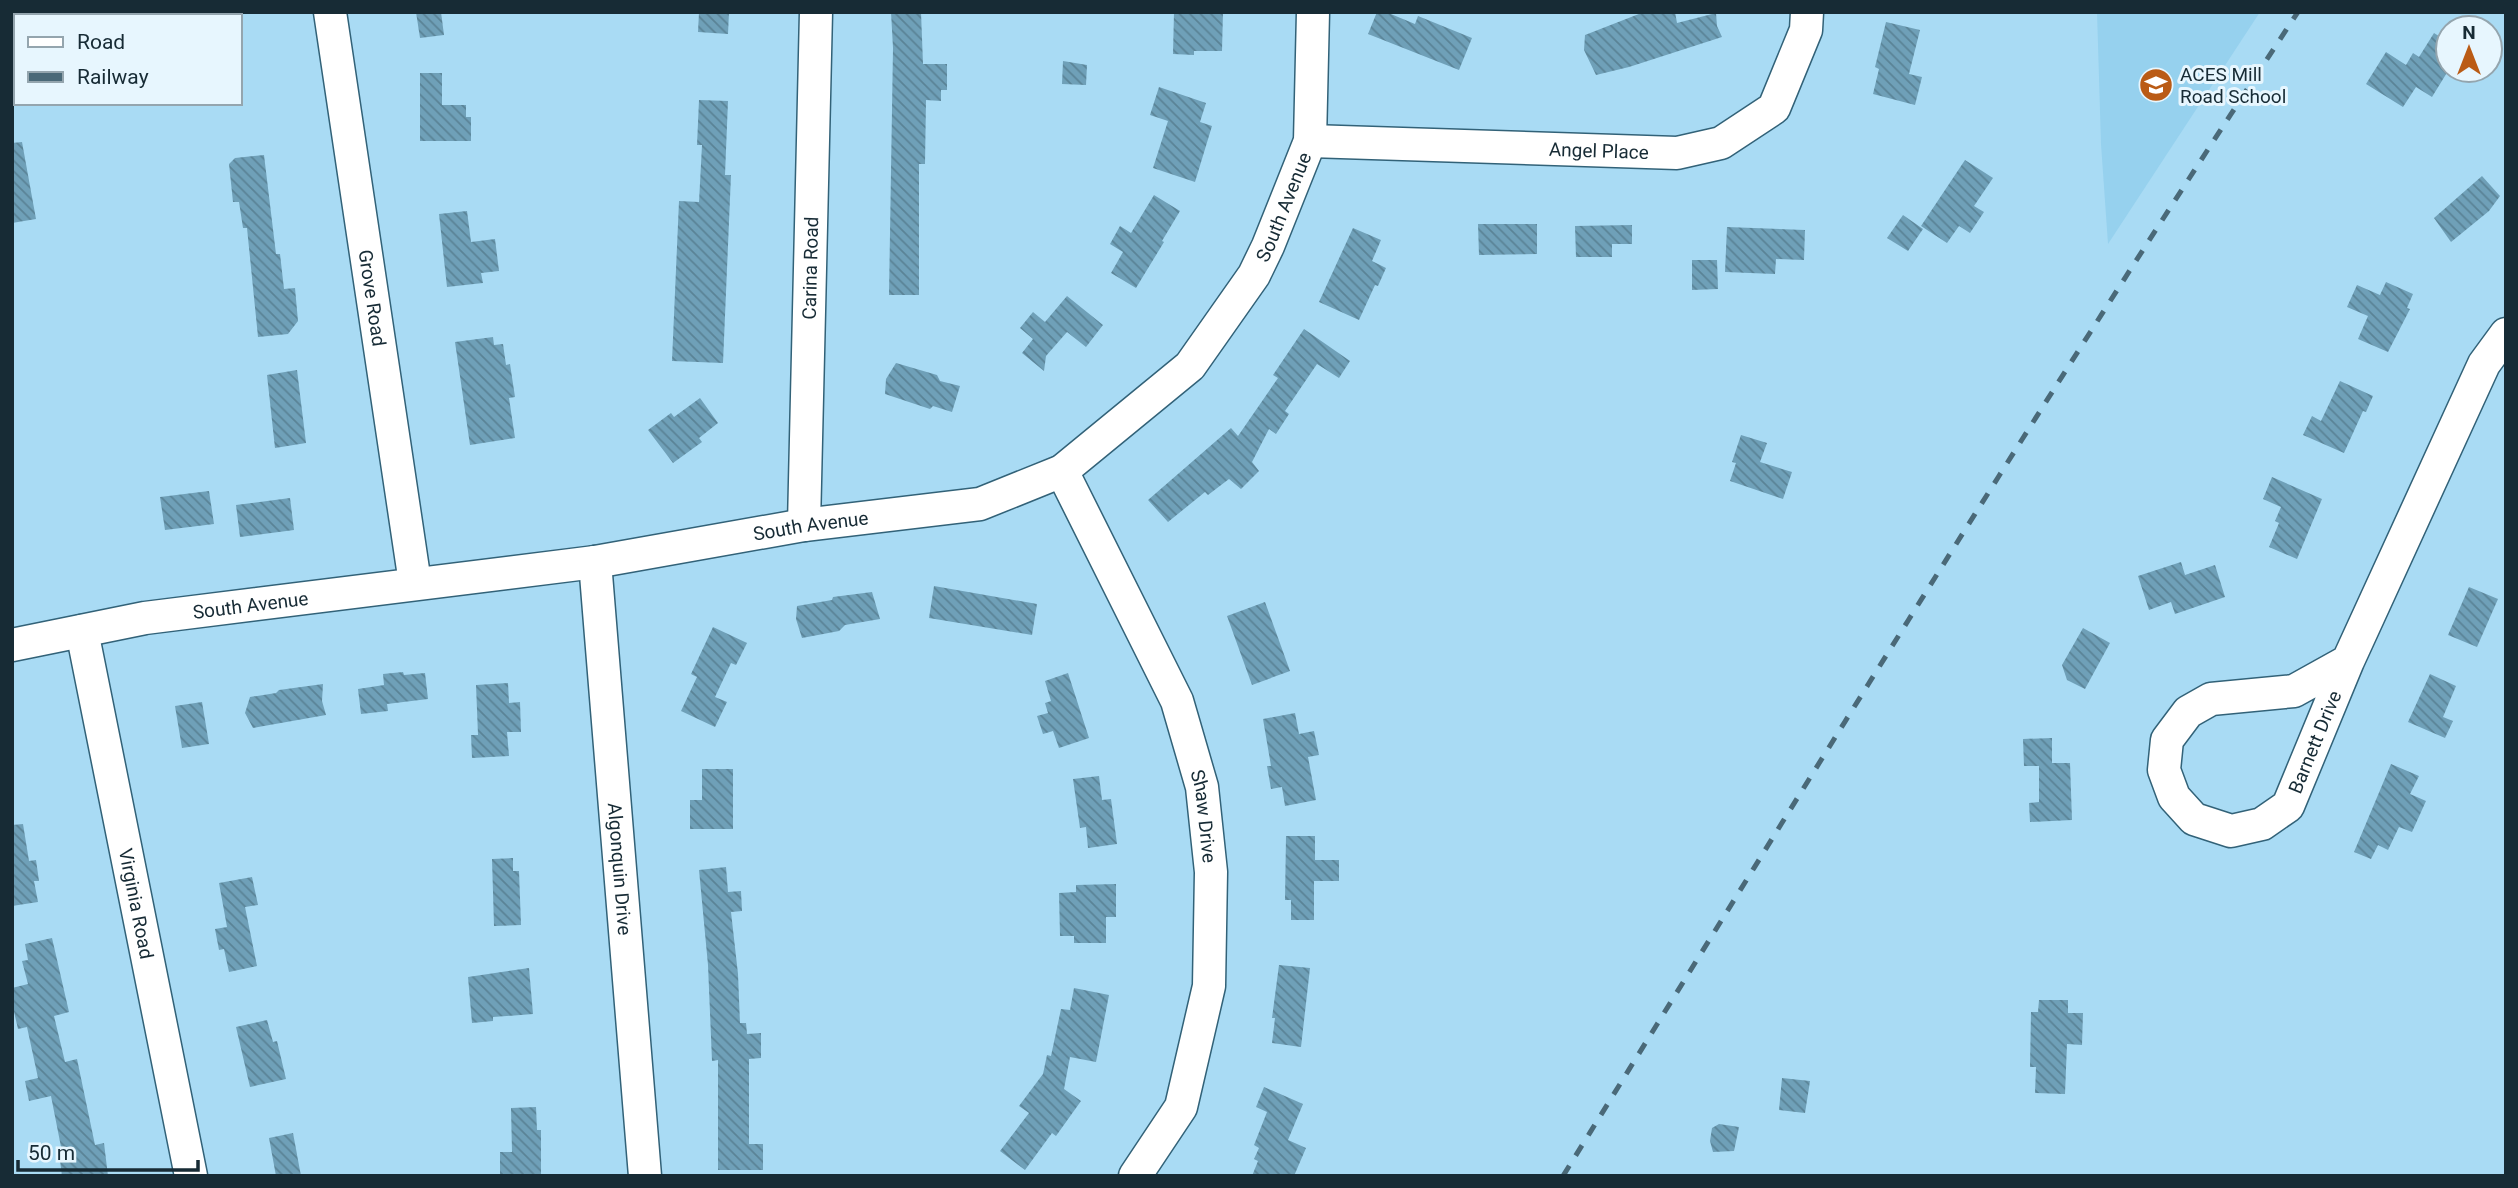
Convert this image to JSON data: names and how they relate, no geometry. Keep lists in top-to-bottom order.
{
  "streets": {
    "street": [
      "Angel Place",
      "South Avenue",
      "Carina Road",
      "Grove Road",
      "Barnett Drive",
      "Shaw Drive",
      "Algonquin Drive",
      "Virginia Road"
    ]
  },
  "crossings": [
    ["Angel Place", "South Avenue"],
    ["South Avenue", "Carina Road"],
    ["South Avenue", "Grove Road"],
    ["South Avenue", "Shaw Drive"],
    ["South Avenue", "Algonquin Drive"],
    ["South Avenue", "Virginia Road"]
  ],
  "places": {
    "school or university": ["ACES Mill Road School"]
  },
  "legend": ["Road", "Railway"],
  "scale_bar": "50 m",
  "north": "top"
}
